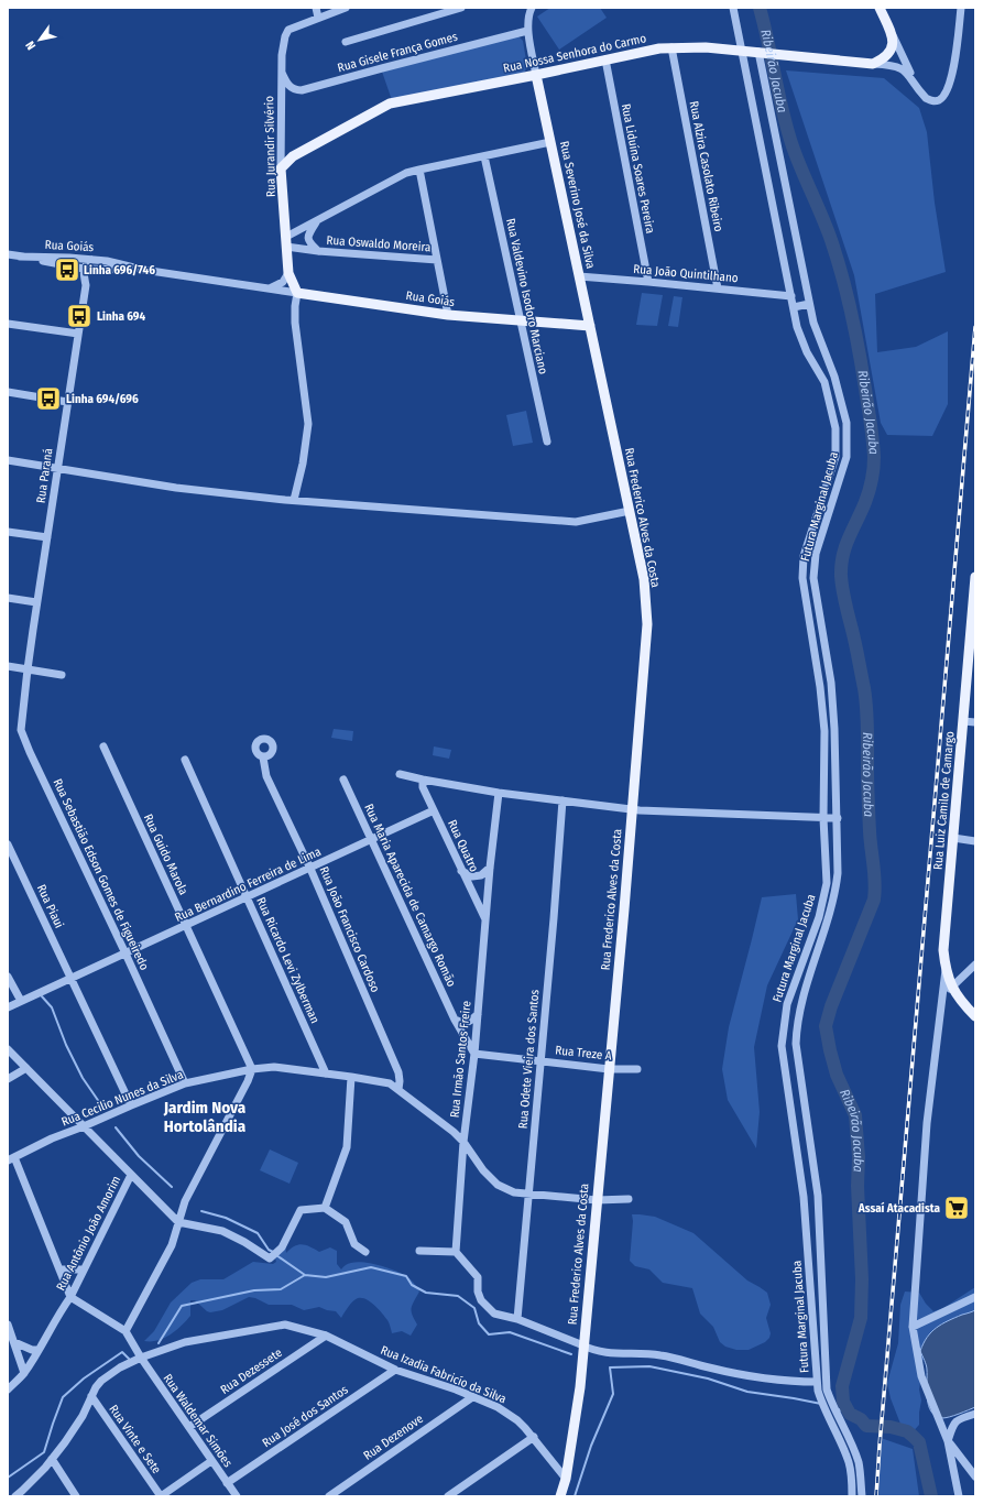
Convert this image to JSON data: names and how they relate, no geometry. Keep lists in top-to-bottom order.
{
  "streets": {
    "main road": [
      "Rua Nossa Senhora do Carmo",
      "Rua Jurandir Silvério",
      "Rua Severino José da Silva",
      "Rua Goiás",
      "Rua Frederico Alves da Costa",
      "Rua Luiz Camilo de Camargo"
    ],
    "street": [
      "Rua Gisele França Gomes",
      "Rua Alzira Casolato Ribeiro",
      "Rua Liduína Soares Pereira",
      "Rua Oswaldo Moreira",
      "Rua João Quintilhano",
      "Rua Valdevino Isodoro Marciano",
      "Rua Paraná",
      "Futura Marginal Jacuba",
      "Rua Quatro",
      "Rua Guido Marola",
      "Rua Sebastião Edson Gomes de Figueiredo",
      "Rua Bernardino Ferreira de Lima",
      "Rua Maria Aparecida de Camargo Romão",
      "Rua Piaui",
      "Rua João Francisco Cardoso",
      "Rua Ricardo Levi Zylberman",
      "Rua Treze A",
      "Rua Irmão Santos Freire",
      "Rua Odete Vieira dos Santos",
      "Rua Cecilio Nunes da Silva",
      "Rua Antônio João Amorim",
      "Rua Dezessete",
      "Rua Izadia Fabricío da Silva",
      "Rua José dos Santos",
      "Rua Waldemar Simões",
      "Rua Dezenove",
      "Rua Vinte e Sete"
    ]
  },
  "crossings": [
    ["Rua Gisele França Gomes", "Rua Jurandir Silvério"],
    ["Rua Gisele França Gomes", "Rua Severino José da Silva"],
    ["Rua Nossa Senhora do Carmo", "Rua Jurandir Silvério"],
    ["Rua Nossa Senhora do Carmo", "Rua Alzira Casolato Ribeiro"],
    ["Rua Nossa Senhora do Carmo", "Rua Liduína Soares Pereira"],
    ["Rua Nossa Senhora do Carmo", "Rua Severino José da Silva"],
    ["Rua Nossa Senhora do Carmo", "Futura Marginal Jacuba"],
    ["Rua Jurandir Silvério", "Rua Oswaldo Moreira"],
    ["Rua Jurandir Silvério", "Rua Goiás"],
    ["Rua Alzira Casolato Ribeiro", "Rua João Quintilhano"],
    ["Rua Liduína Soares Pereira", "Rua João Quintilhano"],
    ["Rua Severino José da Silva", "Rua Goiás"],
    ["Rua Severino José da Silva", "Rua João Quintilhano"],
    ["Rua Severino José da Silva", "Rua Frederico Alves da Costa"],
    ["Rua Goiás", "Rua Valdevino Isodoro Marciano"],
    ["Rua Goiás", "Rua Paraná"],
    ["Rua Goiás", "Rua Frederico Alves da Costa"],
    ["Rua João Quintilhano", "Futura Marginal Jacuba"],
    ["Rua Paraná", "Rua Sebastião Edson Gomes de Figueiredo"],
    ["Rua Frederico Alves da Costa", "Rua Treze A"],
    ["Rua Frederico Alves da Costa", "Rua Cecilio Nunes da Silva"],
    ["Rua Frederico Alves da Costa", "Rua Izadia Fabricío da Silva"],
    ["Rua Quatro", "Rua Bernardino Ferreira de Lima"],
    ["Rua Quatro", "Rua Irmão Santos Freire"],
    ["Rua Guido Marola", "Rua Bernardino Ferreira de Lima"],
    ["Rua Guido Marola", "Rua Cecilio Nunes da Silva"],
    ["Rua Sebastião Edson Gomes de Figueiredo", "Rua Bernardino Ferreira de Lima"],
    ["Rua Sebastião Edson Gomes de Figueiredo", "Rua Cecilio Nunes da Silva"],
    ["Rua Bernardino Ferreira de Lima", "Rua Maria Aparecida de Camargo Romão"],
    ["Rua Bernardino Ferreira de Lima", "Rua Piaui"],
    ["Rua Bernardino Ferreira de Lima", "Rua João Francisco Cardoso"],
    ["Rua Bernardino Ferreira de Lima", "Rua Ricardo Levi Zylberman"],
    ["Rua Maria Aparecida de Camargo Romão", "Rua Treze A"],
    ["Rua Maria Aparecida de Camargo Romão", "Rua Irmão Santos Freire"],
    ["Rua Piaui", "Rua Cecilio Nunes da Silva"],
    ["Rua João Francisco Cardoso", "Rua Cecilio Nunes da Silva"],
    ["Rua Ricardo Levi Zylberman", "Rua Cecilio Nunes da Silva"],
    ["Rua Treze A", "Rua Irmão Santos Freire"],
    ["Rua Treze A", "Rua Odete Vieira dos Santos"],
    ["Rua Irmão Santos Freire", "Rua Cecilio Nunes da Silva"],
    ["Rua Odete Vieira dos Santos", "Rua Cecilio Nunes da Silva"],
    ["Rua Dezessete", "Rua Izadia Fabricío da Silva"],
    ["Rua Dezessete", "Rua Waldemar Simões"],
    ["Rua Izadia Fabricío da Silva", "Rua José dos Santos"],
    ["Rua Izadia Fabricío da Silva", "Rua Waldemar Simões"],
    ["Rua Izadia Fabricío da Silva", "Rua Dezenove"],
    ["Rua Izadia Fabricío da Silva", "Rua Vinte e Sete"],
    ["Rua José dos Santos", "Rua Waldemar Simões"]
  ],
  "districts": ["Jardim Nova Hortolândia"],
  "water": ["Ribeirão Jacuba"],
  "places": {
    "bus stop": ["Linha 696/746", "Linha 694", "Linha 694/696"],
    "supermarket": ["Assaí Atacadista"]
  },
  "north": "bottom left"
}
